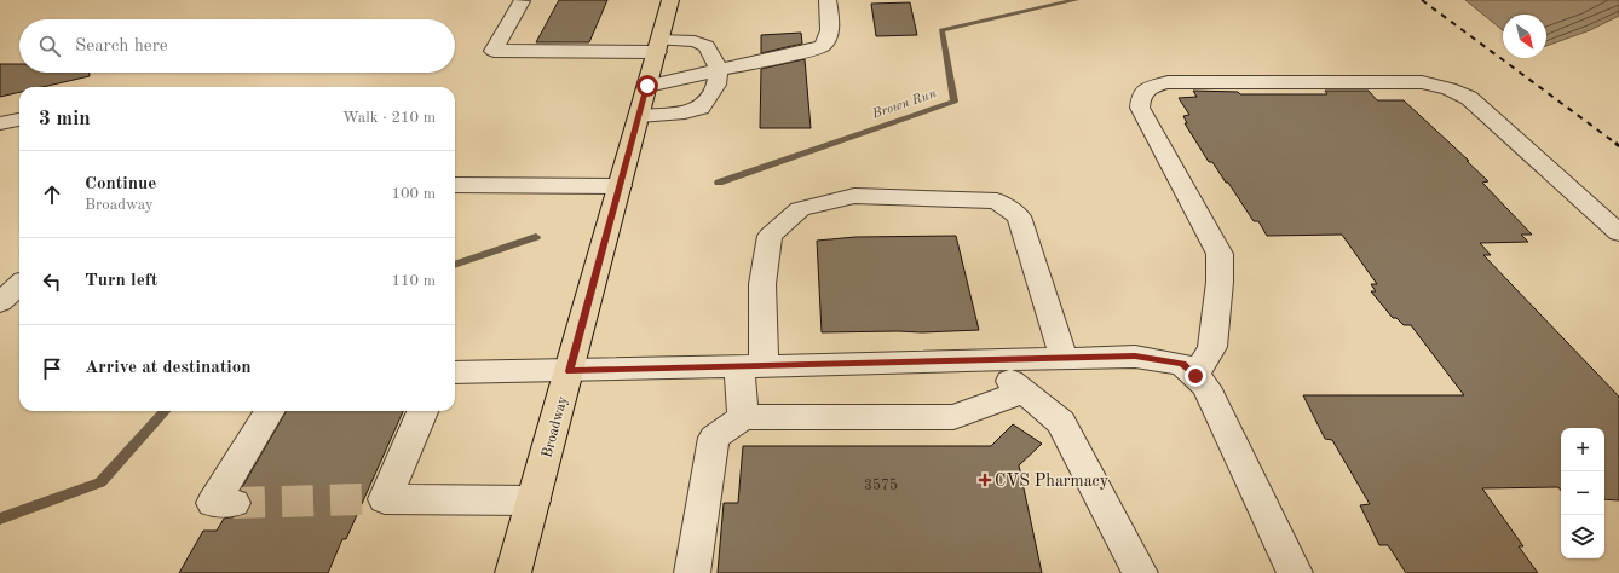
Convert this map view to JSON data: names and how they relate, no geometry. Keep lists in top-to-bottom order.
{
  "streets": {
    "main road": ["Broadway"]
  },
  "water": ["Brown Run"],
  "places": {
    "health": ["CVS Pharmacy"]
  },
  "house_numbers": ["3575"],
  "north": "bottom right",
  "page": {
    "search": "Search here",
    "heading": ["3 min", "Walk · 210 m"],
    "list": [
      ["Continue", "Broadway", "100 m"],
      ["Turn left", "110 m"],
      "Arrive at destination"
    ],
    "map_buttons": ["+", "−"]
  }
}
